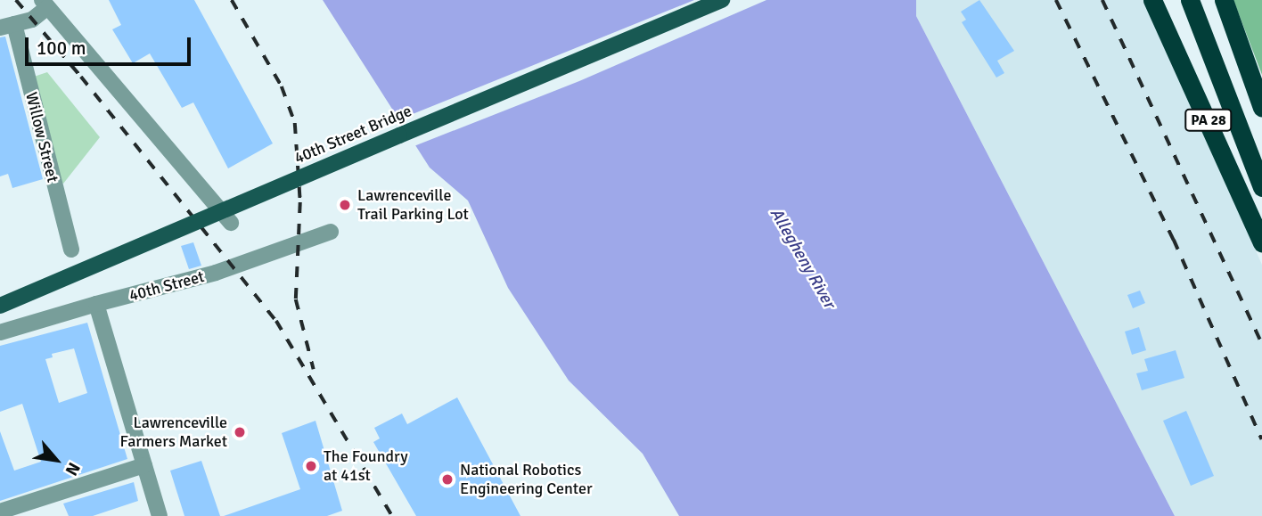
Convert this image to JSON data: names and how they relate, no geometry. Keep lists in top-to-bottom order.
{
  "streets": {
    "highway": ["PA 28"],
    "main road": ["40th Street Bridge"],
    "street": ["Willow Street", "40th Street"]
  },
  "water": ["Allegheny River"],
  "places": [
    "Lawrenceville Trail Parking Lot",
    "Lawrenceville Farmers Market",
    "The Foundry at 41st",
    "National Robotics Engineering Center"
  ],
  "scale_bar": "100 m",
  "north": "bottom right"
}
